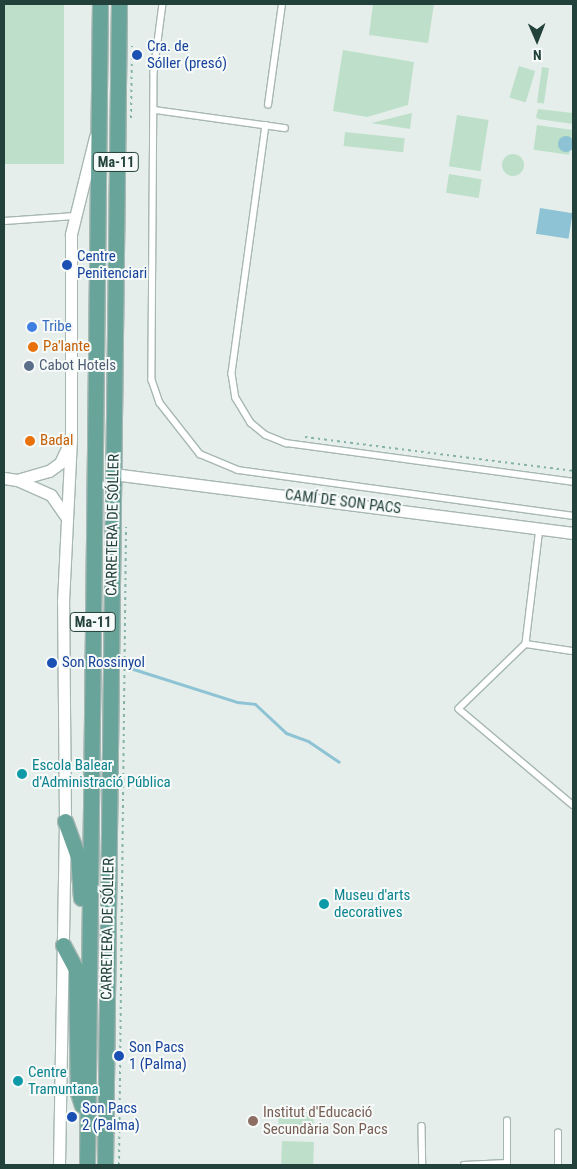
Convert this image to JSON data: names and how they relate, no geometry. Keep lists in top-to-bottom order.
{
  "streets": {
    "main road": ["Ma-11", "CARRETERA DE SÓLLER"],
    "street": ["CAMÍ DE SON PACS"]
  },
  "crossings": [
    ["CAMÍ DE SON PACS", "CARRETERA DE SÓLLER"]
  ],
  "places": [
    "Cra. de Sóller (presó)",
    "Centre Penitenciari",
    "Tribe",
    "Pa'lante",
    "Cabot Hotels",
    "Badal",
    "Son Rossinyol",
    "Escola Balear d'Administració Pública",
    "Museu d'arts decoratives",
    "Son Pacs 1 (Palma)",
    "Centre Tramuntana",
    "Son Pacs 2 (Palma)",
    "Institut d'Educació Secundària Son Pacs"
  ],
  "north": "bottom"
}
